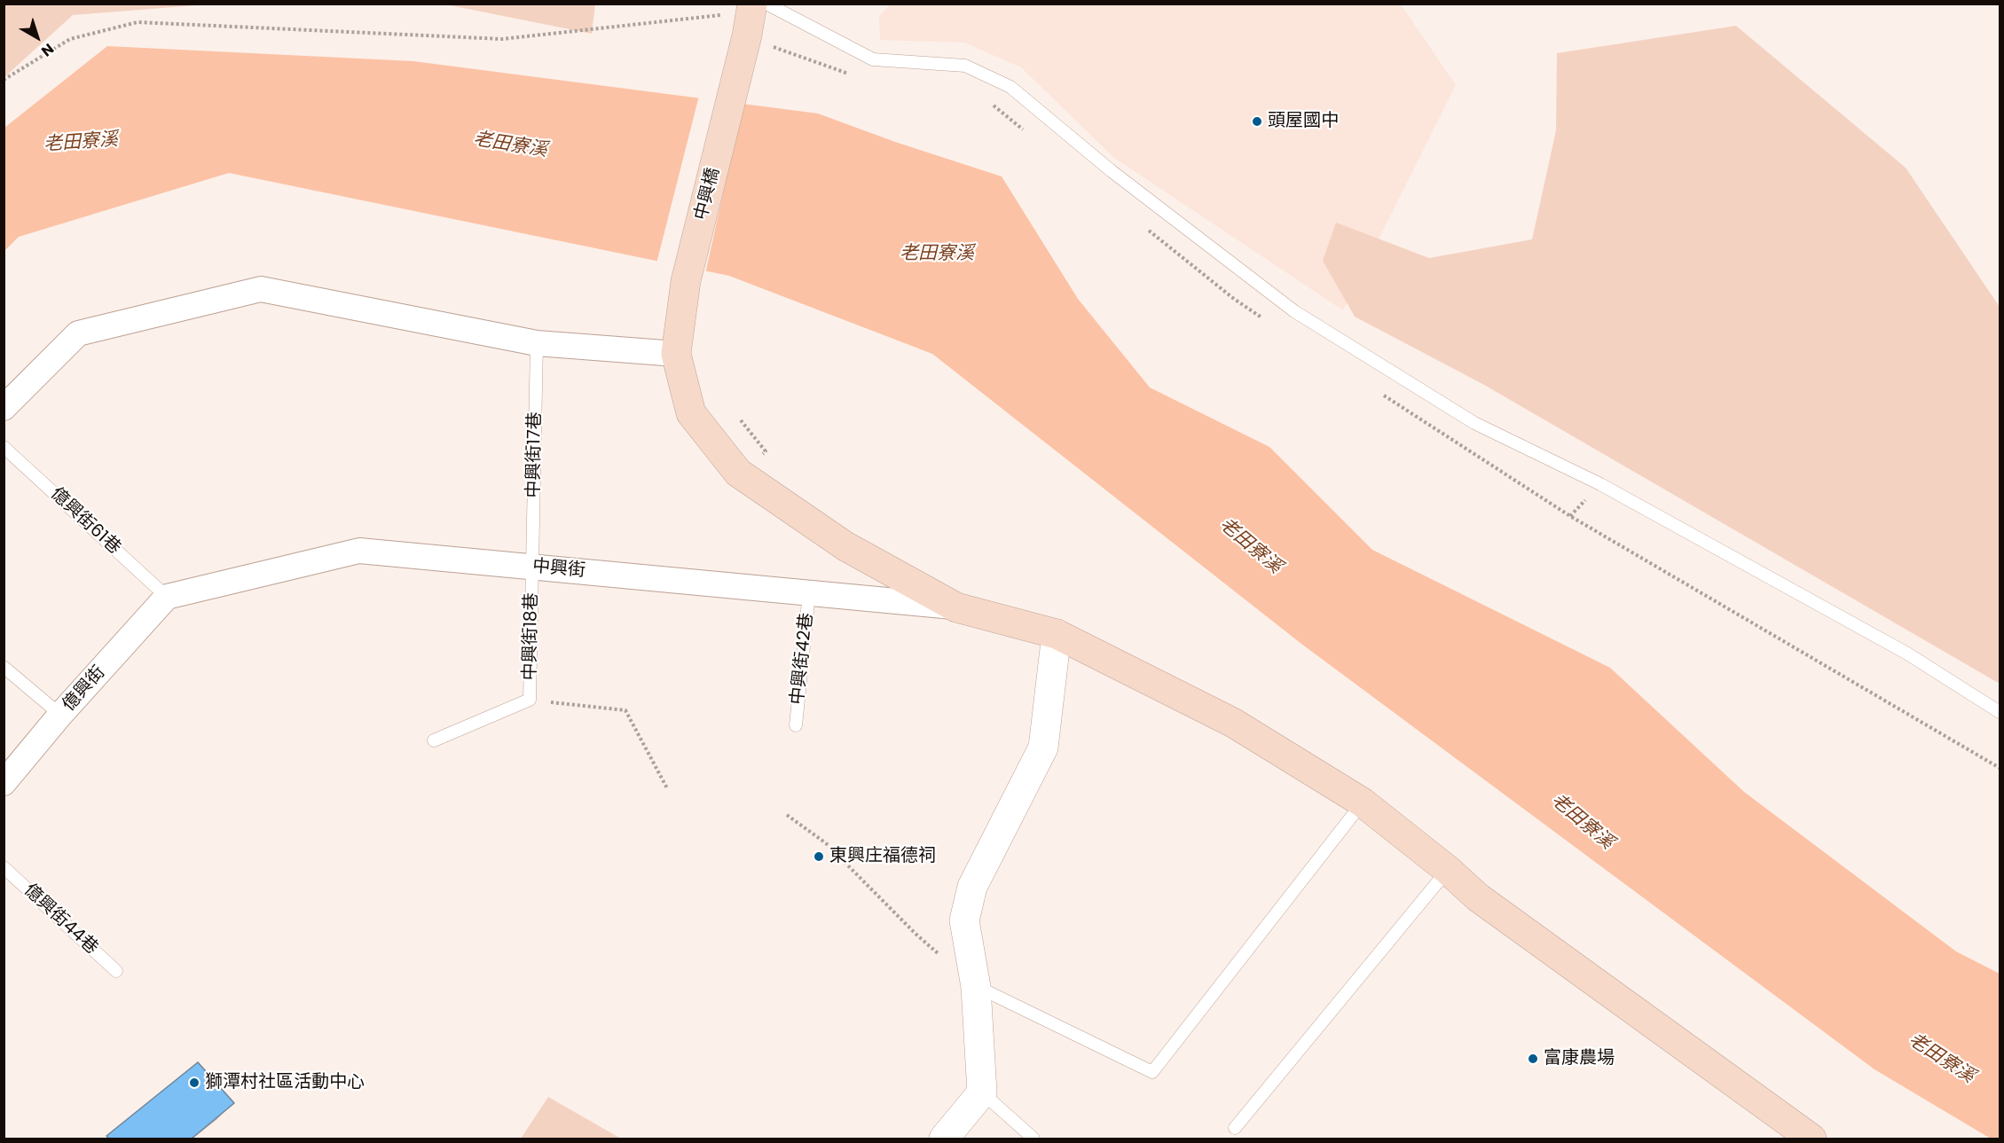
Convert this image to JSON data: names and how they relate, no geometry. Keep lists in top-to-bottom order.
{
  "streets": {
    "main road": ["中興橋"],
    "street": ["中興街", "億興街"],
    "lane": [
      "中興街17巷",
      "億興街61巷",
      "中興街18巷",
      "中興街42巷",
      "億興街44巷"
    ]
  },
  "crossings": [
    ["中興街17巷", "中興街"],
    ["中興街17巷", "中興街18巷"],
    ["億興街61巷", "中興街"],
    ["億興街61巷", "億興街"],
    ["中興街", "中興街18巷"],
    ["中興街", "中興街42巷"],
    ["中興街", "億興街"]
  ],
  "water": ["老田寮溪"],
  "places": [
    "頭屋國中",
    "東興庄福德祠",
    "富康農場",
    "獅潭村社區活動中心"
  ],
  "north": "bottom right"
}
